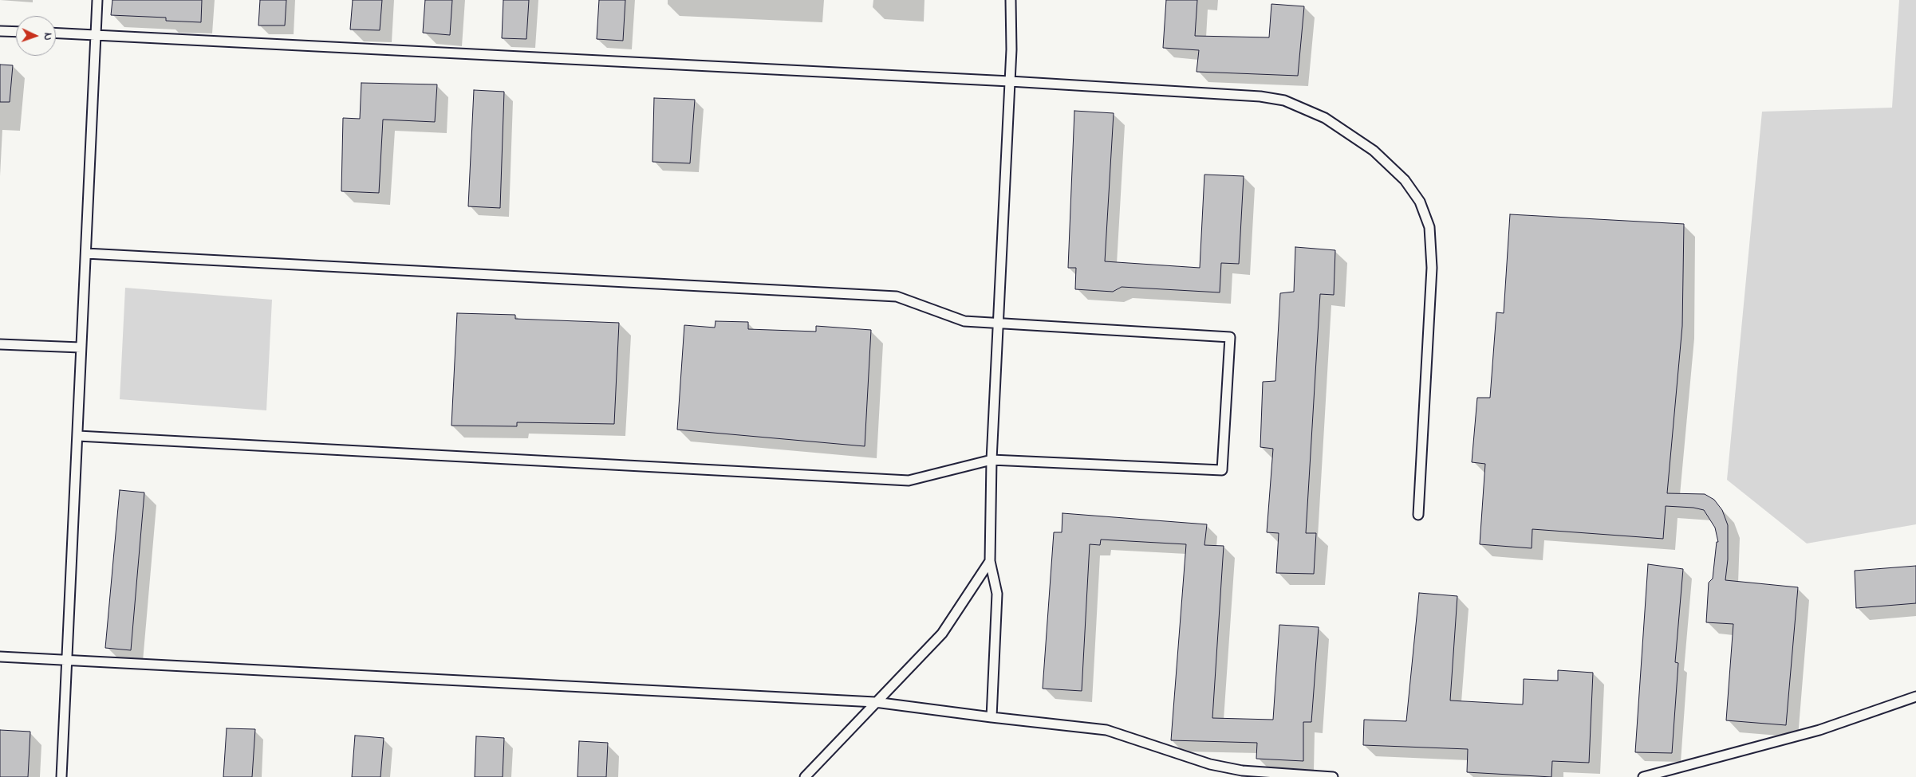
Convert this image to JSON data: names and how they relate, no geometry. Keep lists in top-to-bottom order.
{
  "north": "right"
}
